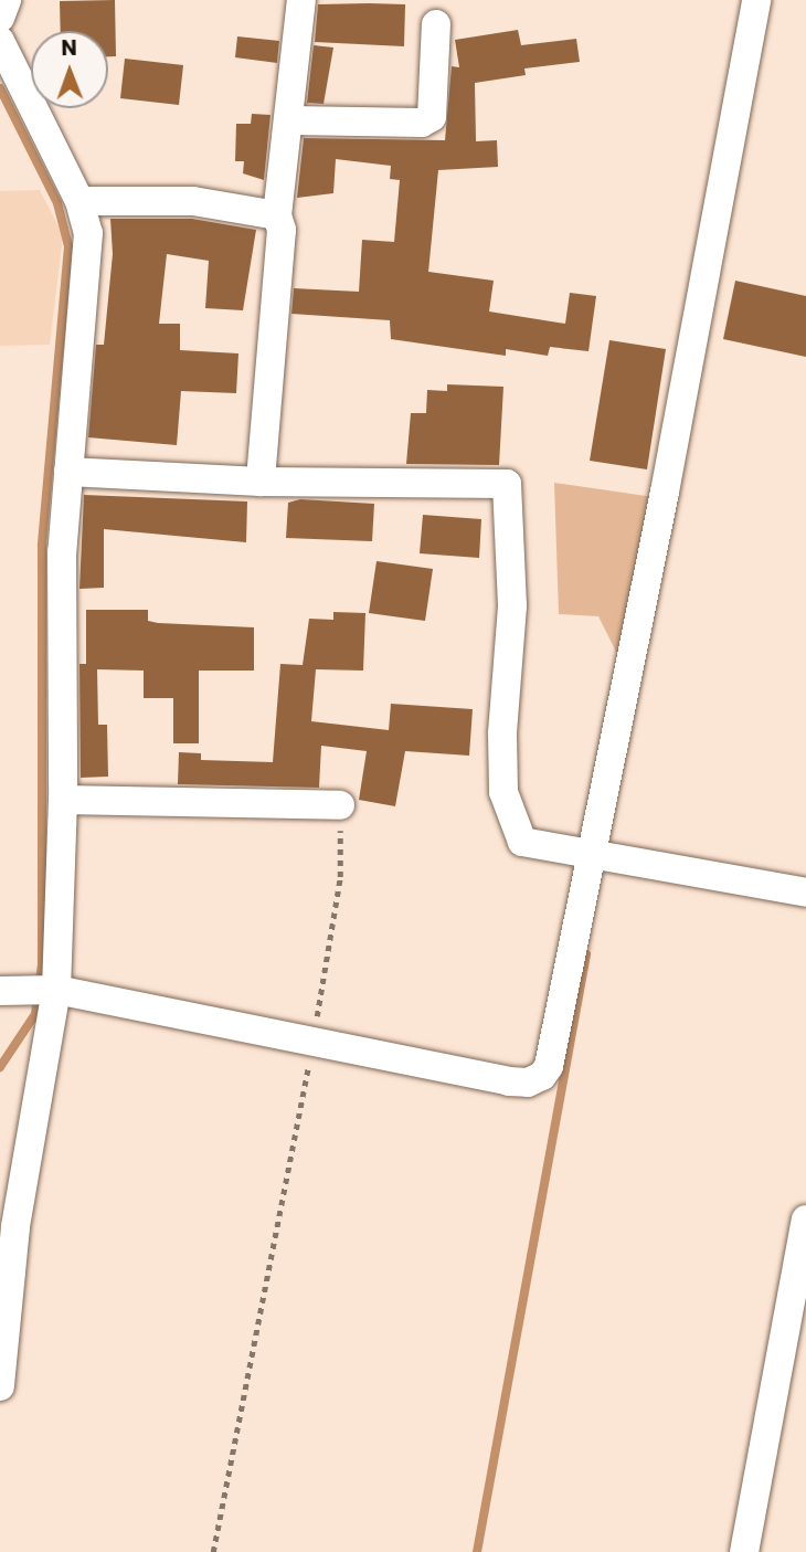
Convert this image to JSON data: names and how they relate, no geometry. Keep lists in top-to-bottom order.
{
  "north": "top"
}
